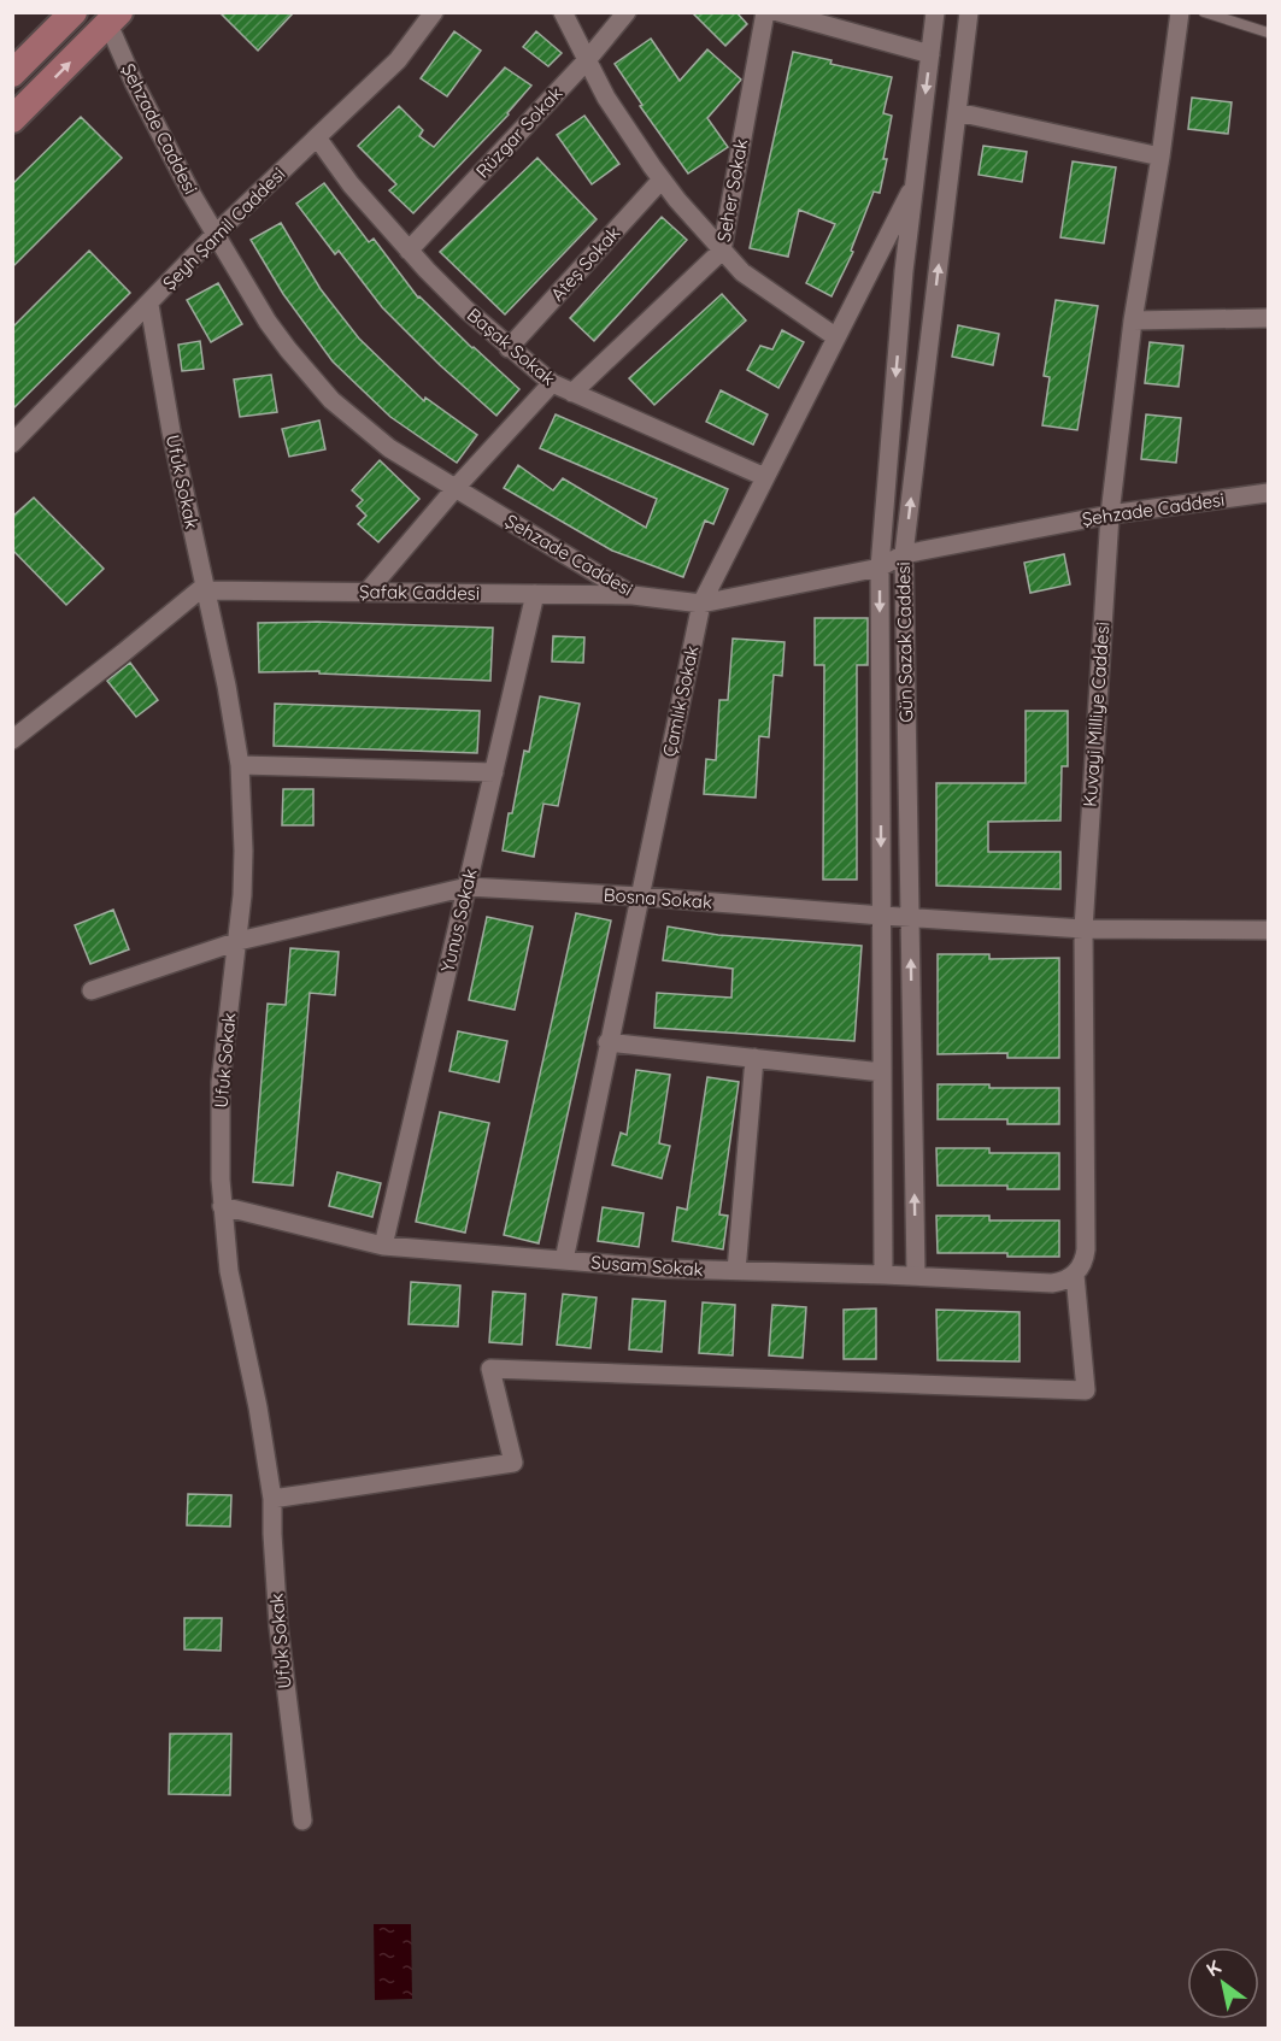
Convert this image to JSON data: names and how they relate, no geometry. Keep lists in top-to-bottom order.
{
  "streets": {
    "street": [
      "Şehzade Caddesi",
      "Rüzgar Sokak",
      "Seher Sokak",
      "Şeyh Şamil Caddesi",
      "Ateş Sokak",
      "Başak Sokak",
      "Ufuk Sokak",
      "Şafak Caddesi",
      "Gün Sazak Caddesi",
      "Çamlık Sokak",
      "Kuvayi Milliye Caddesi",
      "Bosna Sokak",
      "Yunus Sokak",
      "Susam Sokak"
    ]
  },
  "crossings": [
    ["Şehzade Caddesi", "Şeyh Şamil Caddesi"],
    ["Şehzade Caddesi", "Şafak Caddesi"],
    ["Şehzade Caddesi", "Gün Sazak Caddesi"],
    ["Şehzade Caddesi", "Çamlık Sokak"],
    ["Şehzade Caddesi", "Kuvayi Milliye Caddesi"],
    ["Rüzgar Sokak", "Başak Sokak"],
    ["Seher Sokak", "Başak Sokak"],
    ["Şeyh Şamil Caddesi", "Başak Sokak"],
    ["Şeyh Şamil Caddesi", "Ufuk Sokak"],
    ["Ateş Sokak", "Başak Sokak"],
    ["Başak Sokak", "Çamlık Sokak"],
    ["Ufuk Sokak", "Şafak Caddesi"],
    ["Ufuk Sokak", "Bosna Sokak"],
    ["Ufuk Sokak", "Susam Sokak"],
    ["Şafak Caddesi", "Yunus Sokak"],
    ["Gün Sazak Caddesi", "Çamlık Sokak"],
    ["Gün Sazak Caddesi", "Bosna Sokak"],
    ["Gün Sazak Caddesi", "Susam Sokak"],
    ["Çamlık Sokak", "Bosna Sokak"],
    ["Çamlık Sokak", "Susam Sokak"],
    ["Kuvayi Milliye Caddesi", "Bosna Sokak"],
    ["Kuvayi Milliye Caddesi", "Susam Sokak"],
    ["Bosna Sokak", "Yunus Sokak"],
    ["Yunus Sokak", "Susam Sokak"]
  ],
  "north": "top left"
}
